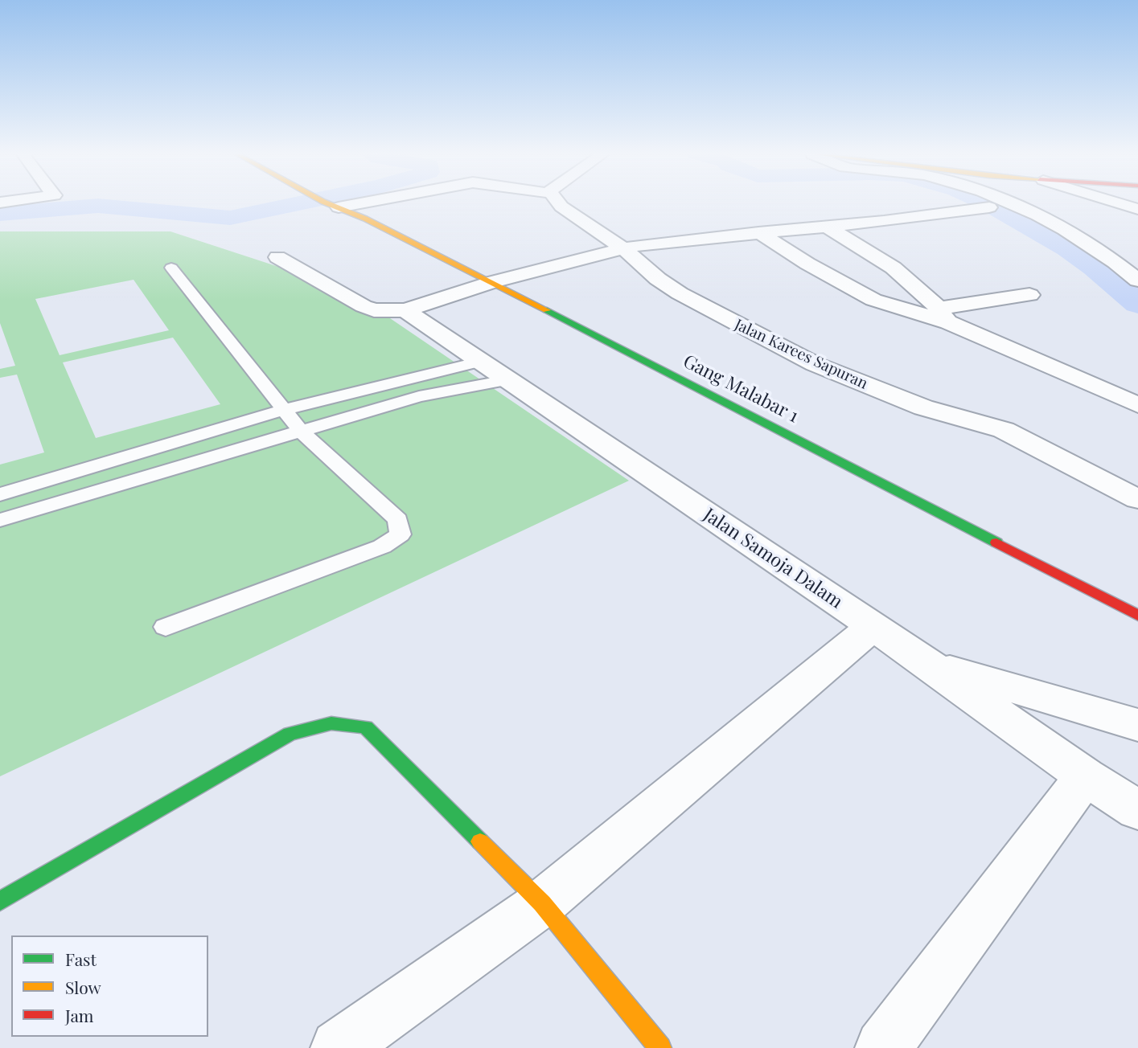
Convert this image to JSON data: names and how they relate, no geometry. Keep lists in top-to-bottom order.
{
  "streets": {
    "street": ["Jalan Karees Sapuran", "Gang Malabar 1", "Jalan Samoja Dalam"]
  },
  "legend": ["Fast", "Slow", "Jam"]
}
